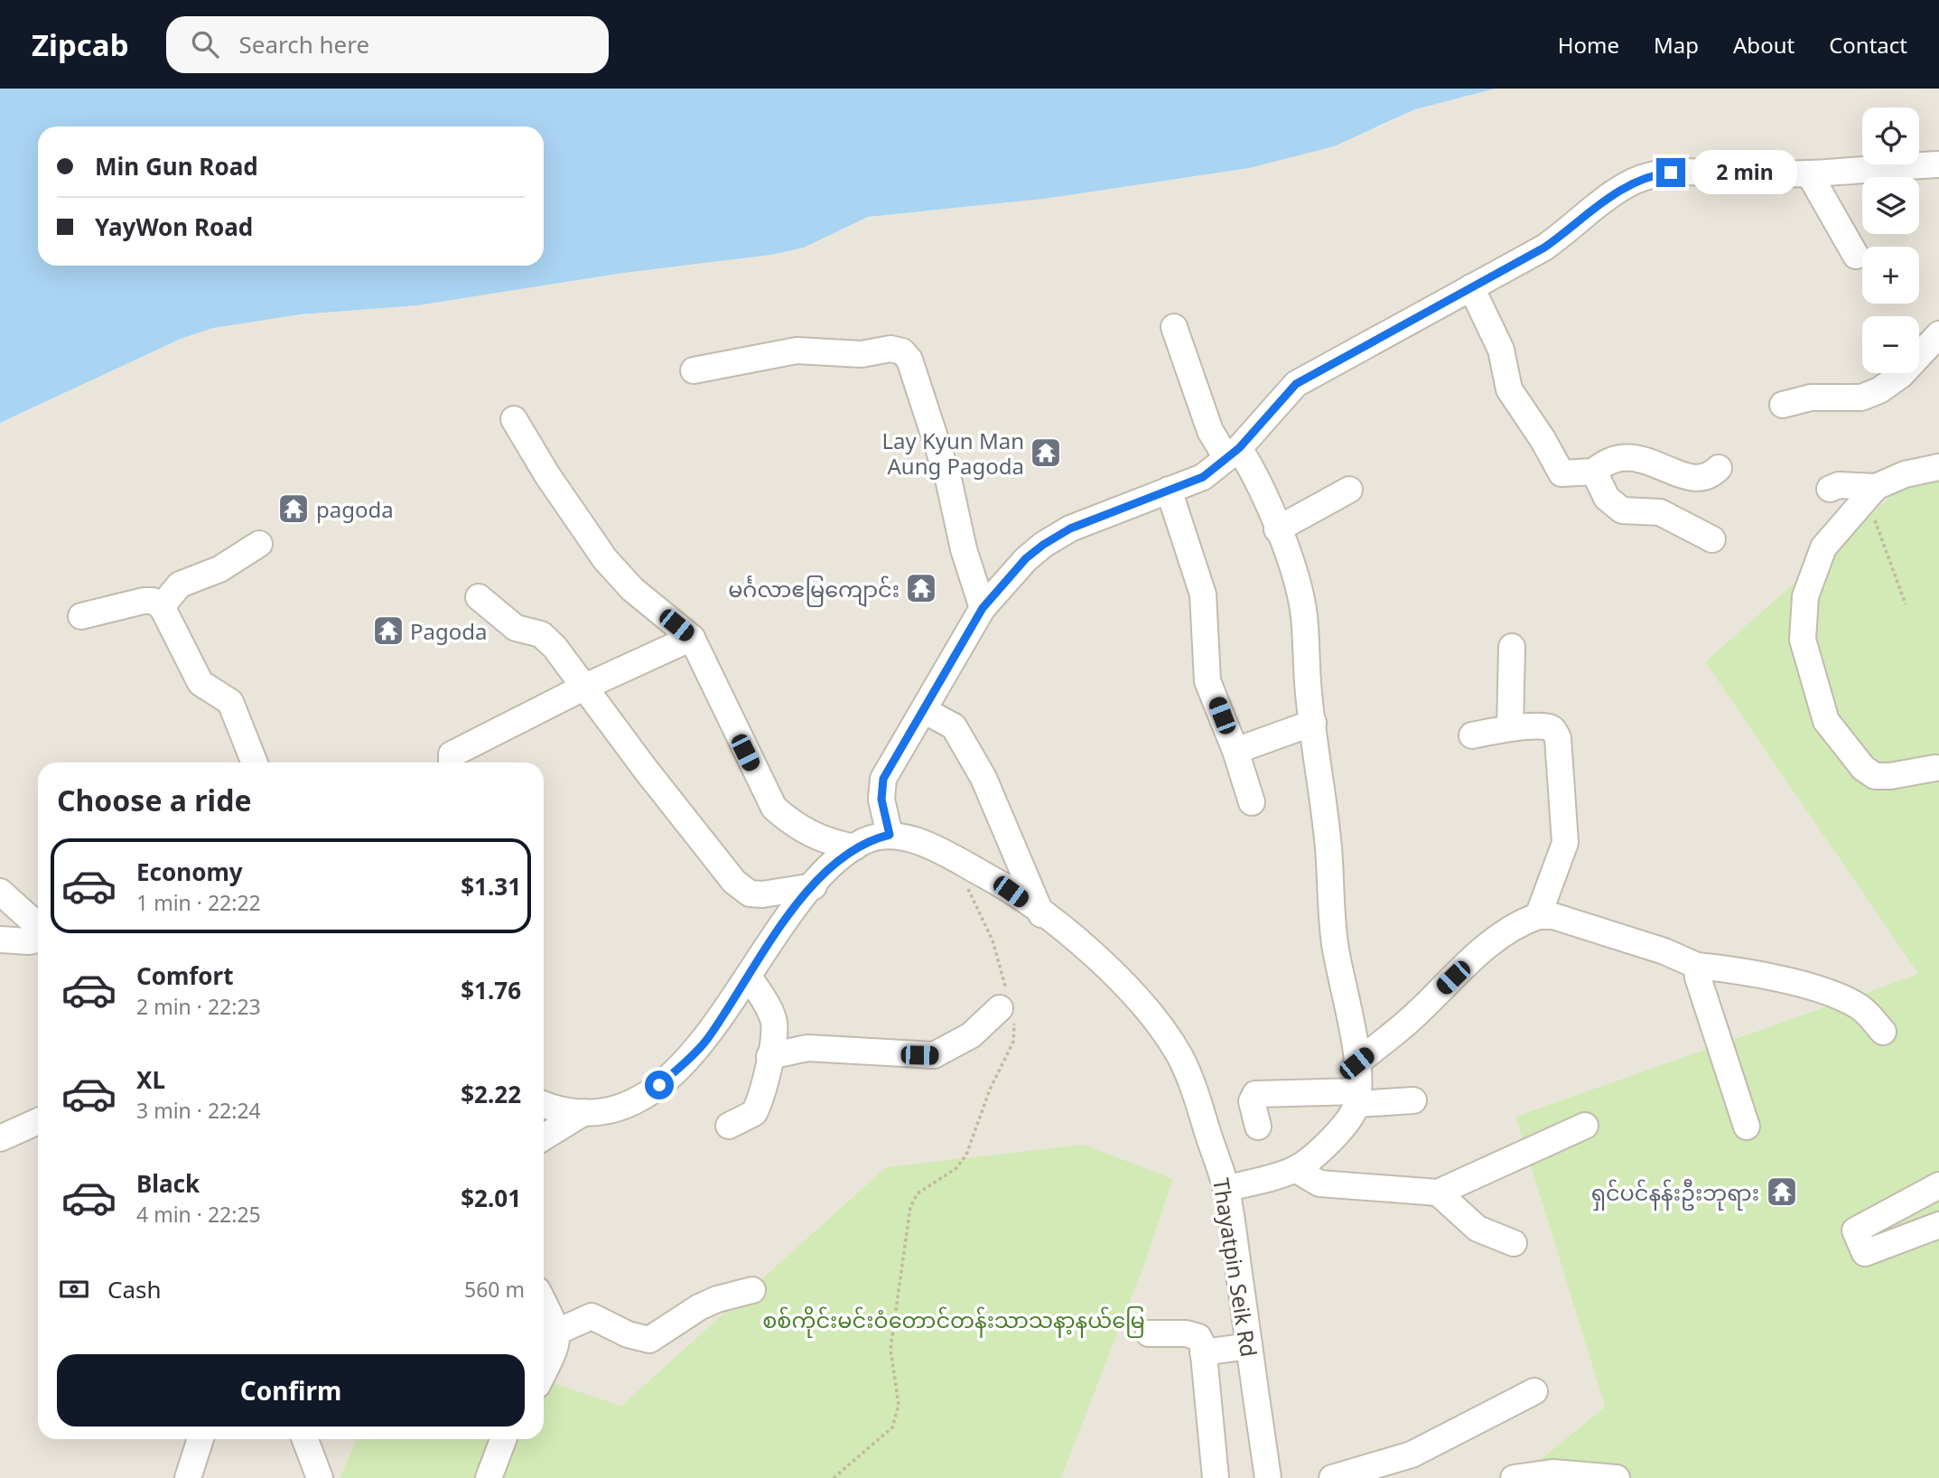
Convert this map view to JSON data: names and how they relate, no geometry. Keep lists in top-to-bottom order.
{
  "streets": {
    "street": ["Thayatpin Seik Rd"]
  },
  "parks": ["စစ်ကိုင်းမင်းဝံတောင်တန်းသာသနာ့နယ်မြေ"],
  "places": {
    "temple": [
      "Lay Kyun Man Aung Pagoda",
      "pagoda",
      "မင်္ဂလာဧမြကျောင်း",
      "Pagoda",
      "ရှင်ပင်နန်းဦးဘုရား"
    ]
  },
  "page": {
    "header": "Zipcab",
    "search": "Search here",
    "nav": [
      "Home",
      "Map",
      "About",
      "Contact"
    ],
    "map_buttons": ["+", "−"],
    "banner": ["Min Gun Road", "YayWon Road"],
    "bubble": "2 min",
    "heading": "Choose a ride",
    "list": [
      {
        "name": "Economy",
        "note": "1 min · 22:22",
        "value": "$1.31"
      },
      {
        "name": "Comfort",
        "note": "2 min · 22:23",
        "value": "$1.76"
      },
      {
        "name": "XL",
        "note": "3 min · 22:24",
        "value": "$2.22"
      },
      {
        "name": "Black",
        "note": "4 min · 22:25",
        "value": "$2.01"
      }
    ],
    "pay": ["Cash", "560 m"],
    "buttons": "Confirm"
  }
}
